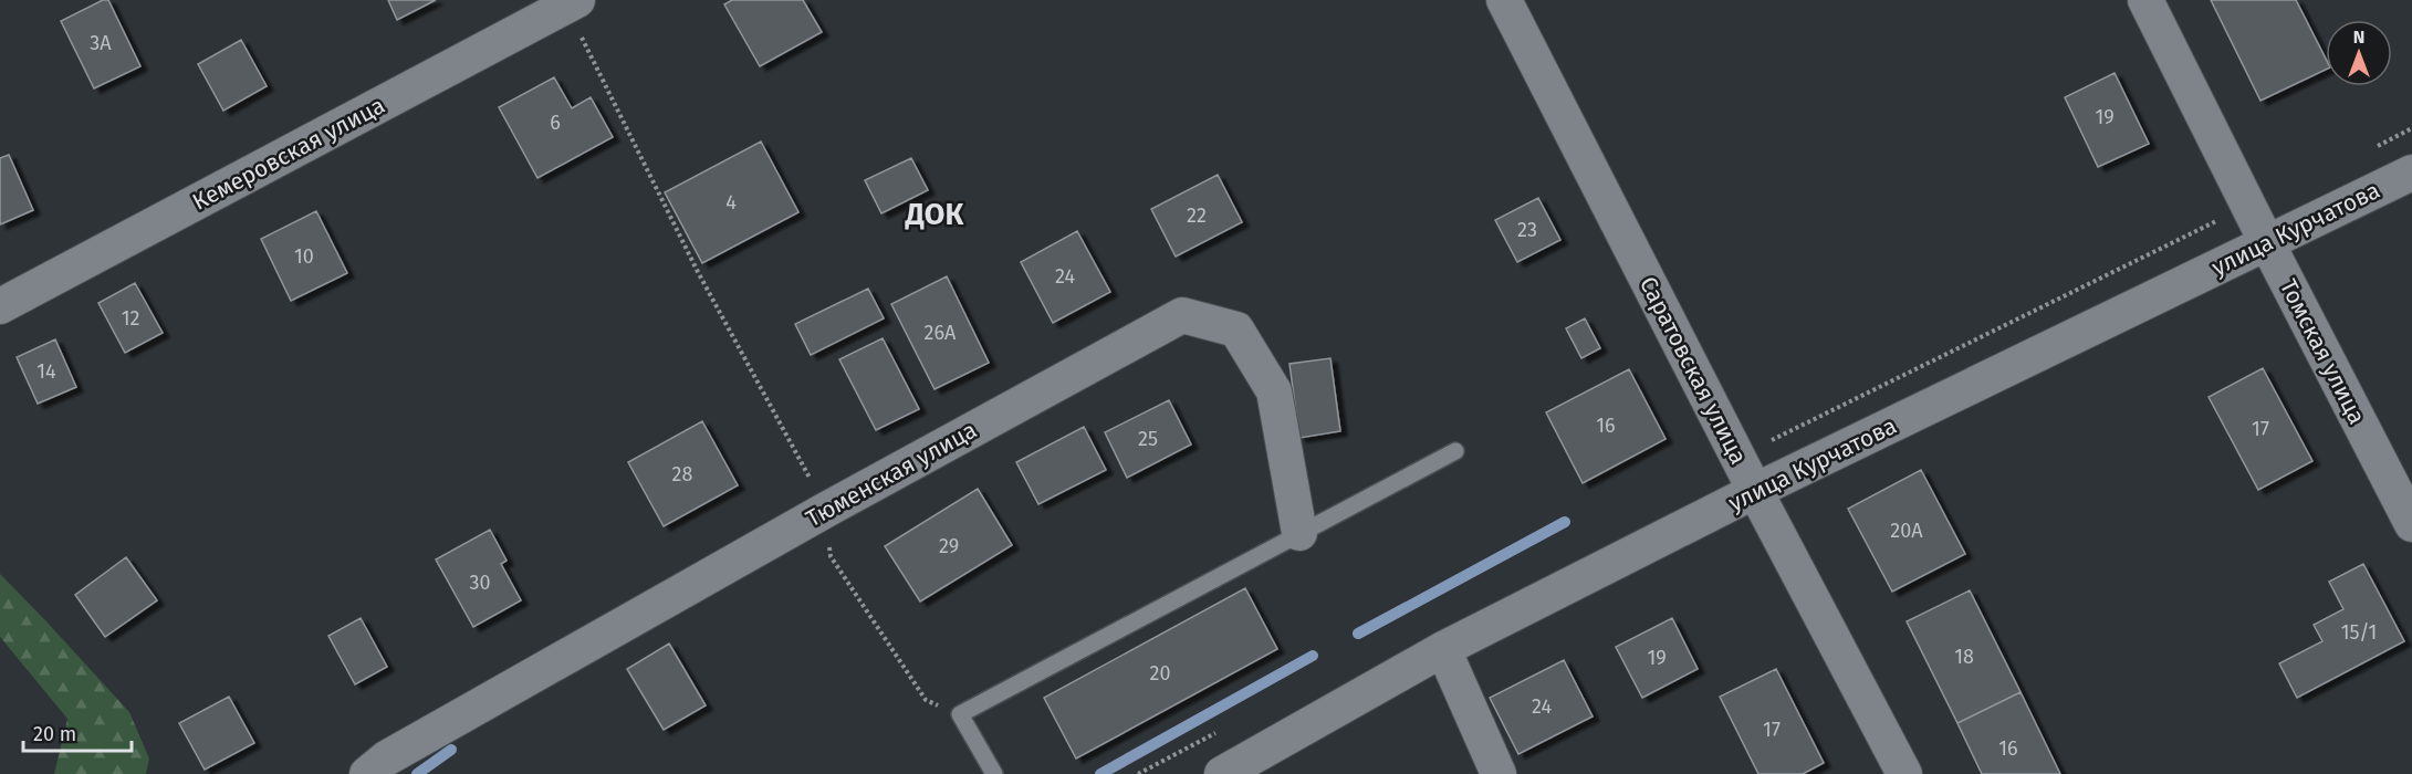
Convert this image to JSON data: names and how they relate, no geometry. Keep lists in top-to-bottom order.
{
  "streets": {
    "street": [
      "Кемеровская улица",
      "улица Курчатова",
      "Томская улица",
      "Саратовская улица",
      "Тюменская улица"
    ]
  },
  "crossings": [
    ["улица Курчатова", "Томская улица"],
    ["улица Курчатова", "Саратовская улица"]
  ],
  "districts": ["ДОК"],
  "house_numbers": [
    "3А",
    "19",
    "6",
    "4",
    "22",
    "23",
    "10",
    "24",
    "12",
    "26А",
    "14",
    "16",
    "17",
    "25",
    "28",
    "20А",
    "29",
    "30",
    "15/1",
    "18",
    "19",
    "20",
    "24",
    "17",
    "16"
  ],
  "scale_bar": "20 m",
  "north": "top"
}
